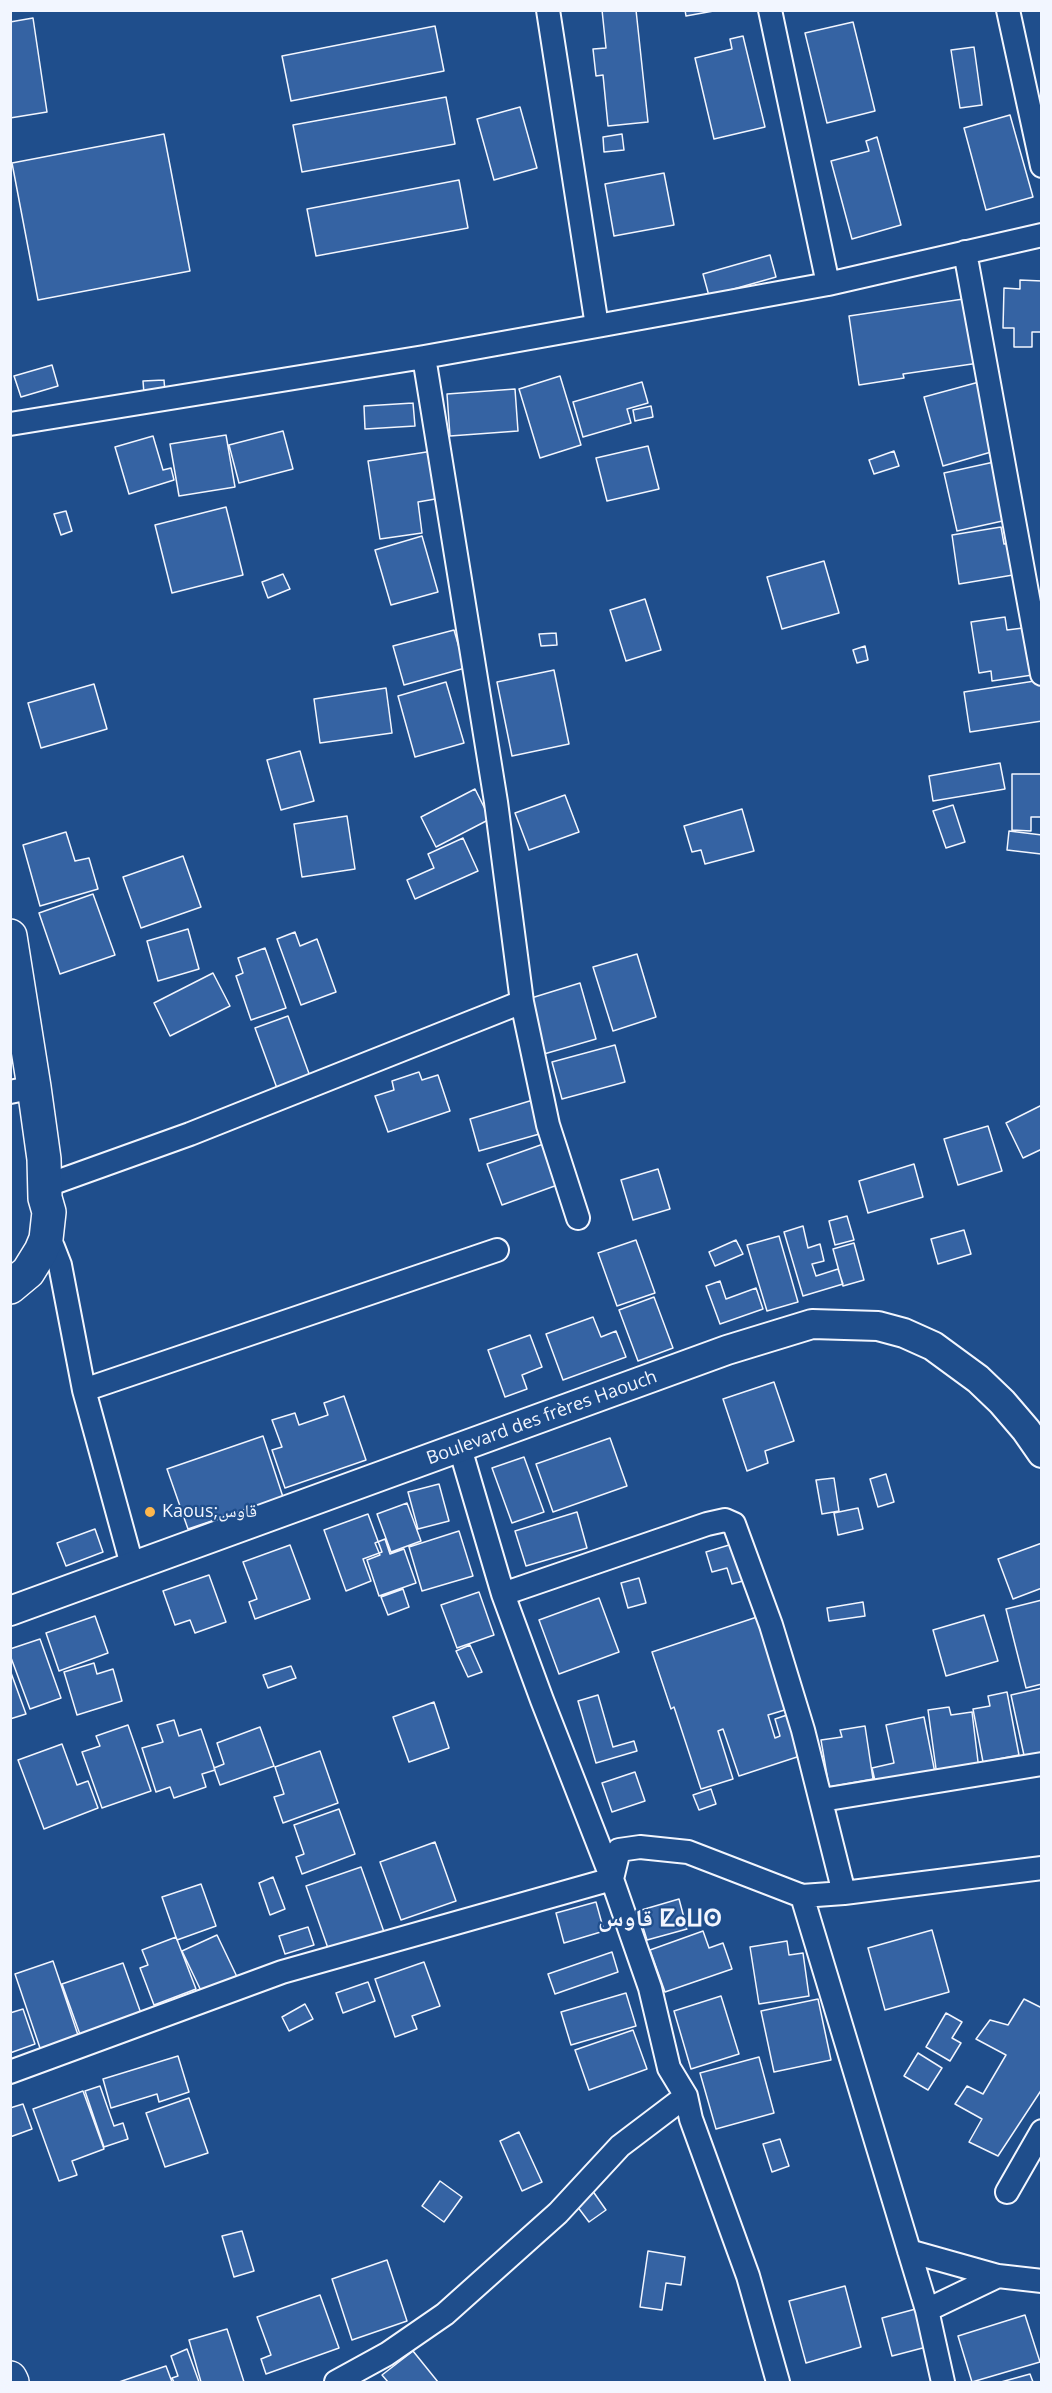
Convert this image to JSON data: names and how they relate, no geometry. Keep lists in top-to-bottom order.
{
  "streets": {
    "street": ["Boulevard des frères Haouch"]
  },
  "districts": ["قاوس ⵇⴰⵡⵙ"],
  "places": ["Kaous;قاوس"]
}
